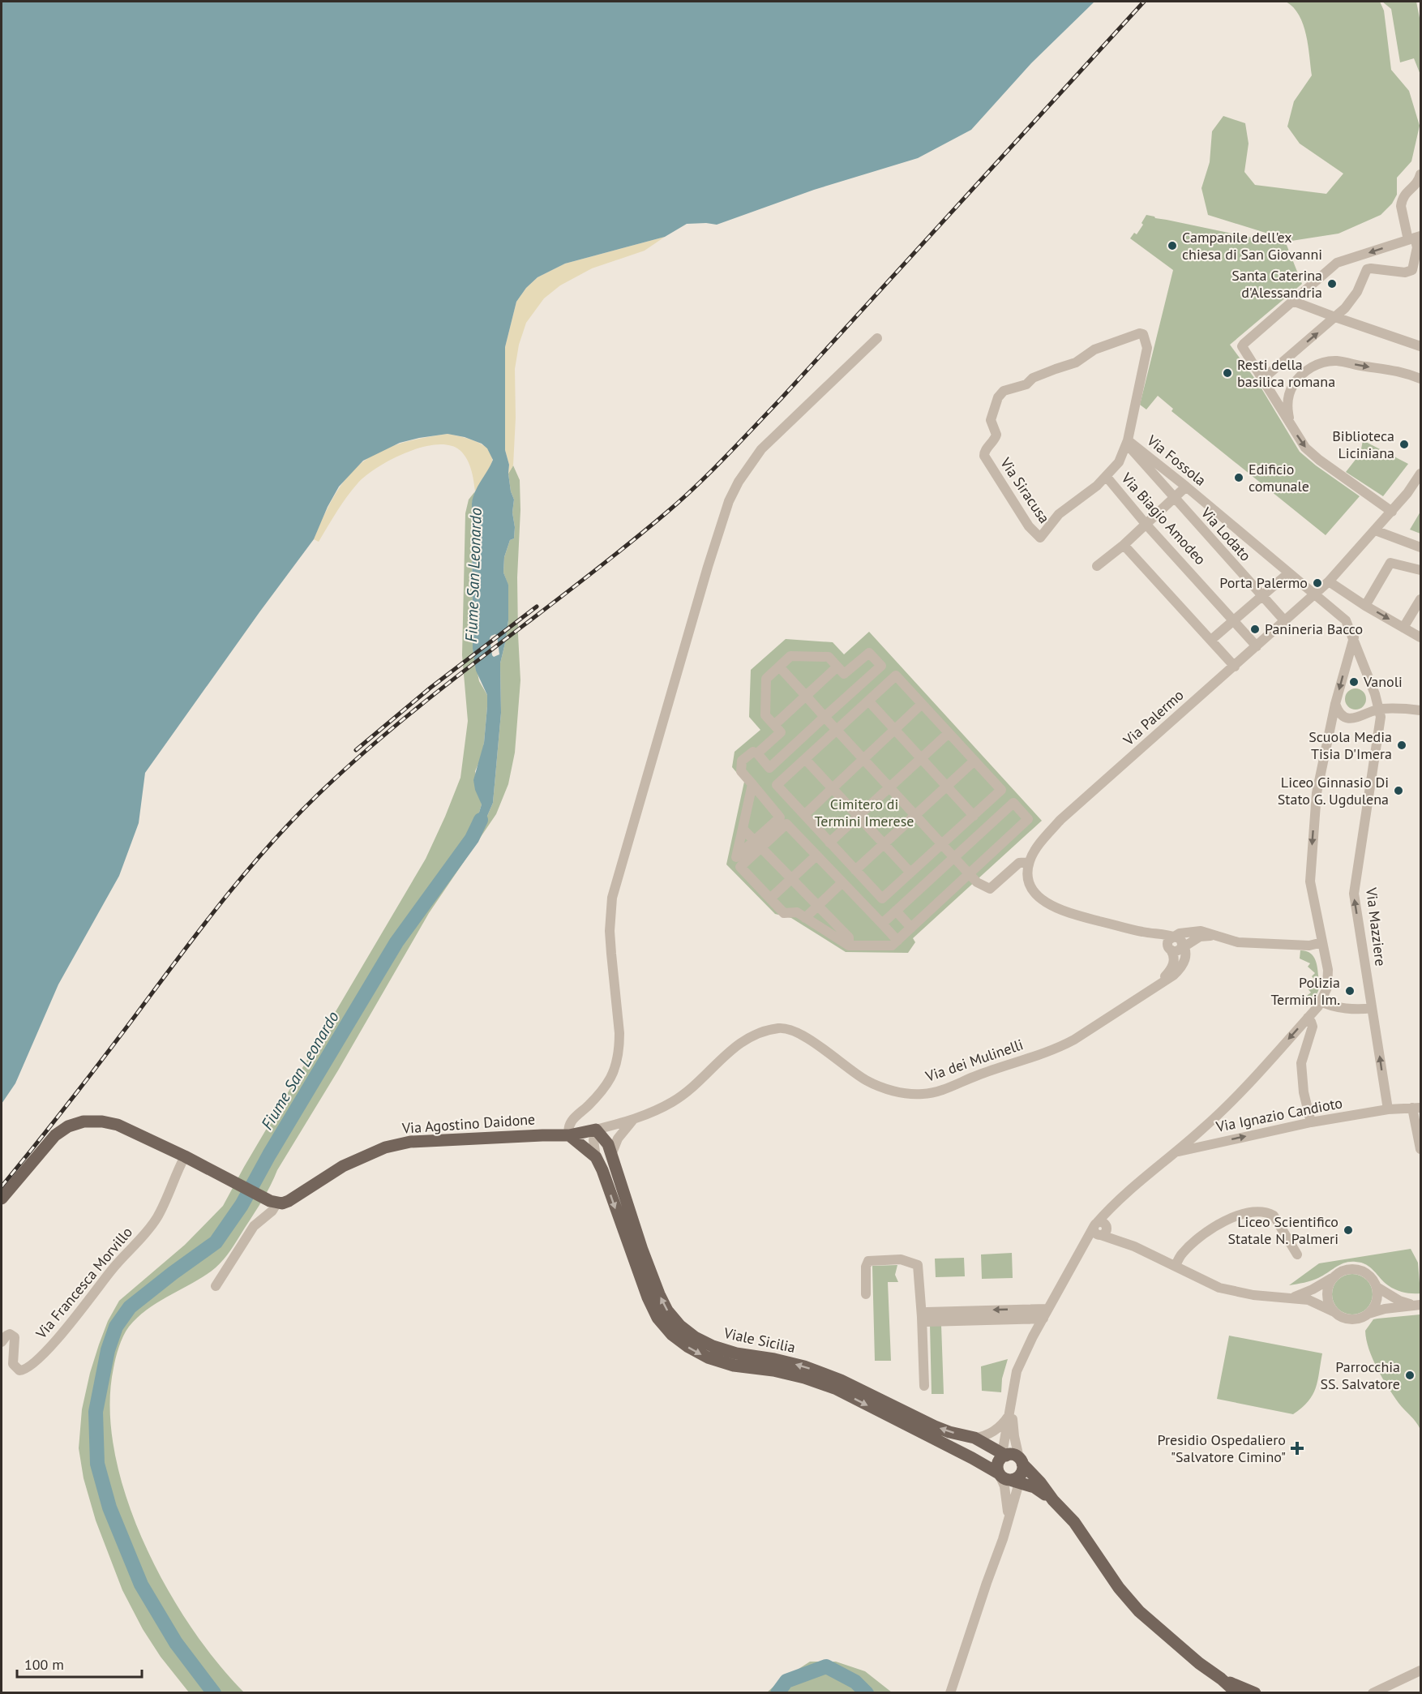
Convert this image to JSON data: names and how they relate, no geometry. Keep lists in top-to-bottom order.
{
  "streets": {
    "main road": ["Via Agostino Daidone", "Viale Sicilia"],
    "street": [
      "Via Fossola",
      "Via Siracusa",
      "Via Biagio Amodeo",
      "Via Lodato",
      "Via Palermo",
      "Via Mazziere",
      "Via dei Mulinelli",
      "Via Ignazio Candioto",
      "Via Francesca Morvillo"
    ]
  },
  "crossings": [
    ["Via Fossola", "Via Siracusa"],
    ["Via Fossola", "Via Lodato"],
    ["Via Fossola", "Via Palermo"],
    ["Via Fossola", "Via Mazziere"],
    ["Via Siracusa", "Via Biagio Amodeo"],
    ["Via Biagio Amodeo", "Via Palermo"],
    ["Via Lodato", "Via Palermo"],
    ["Via Palermo", "Via Mazziere"],
    ["Via Mazziere", "Via Ignazio Candioto"],
    ["Via dei Mulinelli", "Via Agostino Daidone"],
    ["Via dei Mulinelli", "Viale Sicilia"],
    ["Via Agostino Daidone", "Viale Sicilia"]
  ],
  "one_way": ["Via Ignazio Candioto"],
  "water": ["Fiume San Leonardo"],
  "parks": ["Cimitero di Termini Imerese"],
  "places": {
    "other": [
      "Campanile dell'ex chiesa di San Giovanni",
      "Santa Caterina d'Alessandria",
      "Resti della basilica romana",
      "Biblioteca Liciniana",
      "Edificio comunale",
      "Porta Palermo",
      "Panineria Bacco",
      "Vanoli",
      "Scuola Media Tisia D'Imera",
      "Liceo Ginnasio Di Stato G. Ugdulena",
      "Polizia Termini Im.",
      "Liceo Scientifico Statale N. Palmeri",
      "Parrocchia SS. Salvatore"
    ],
    "health": ["Presidio Ospedaliero \"Salvatore Cimino\""]
  },
  "scale_bar": "100 m"
}
